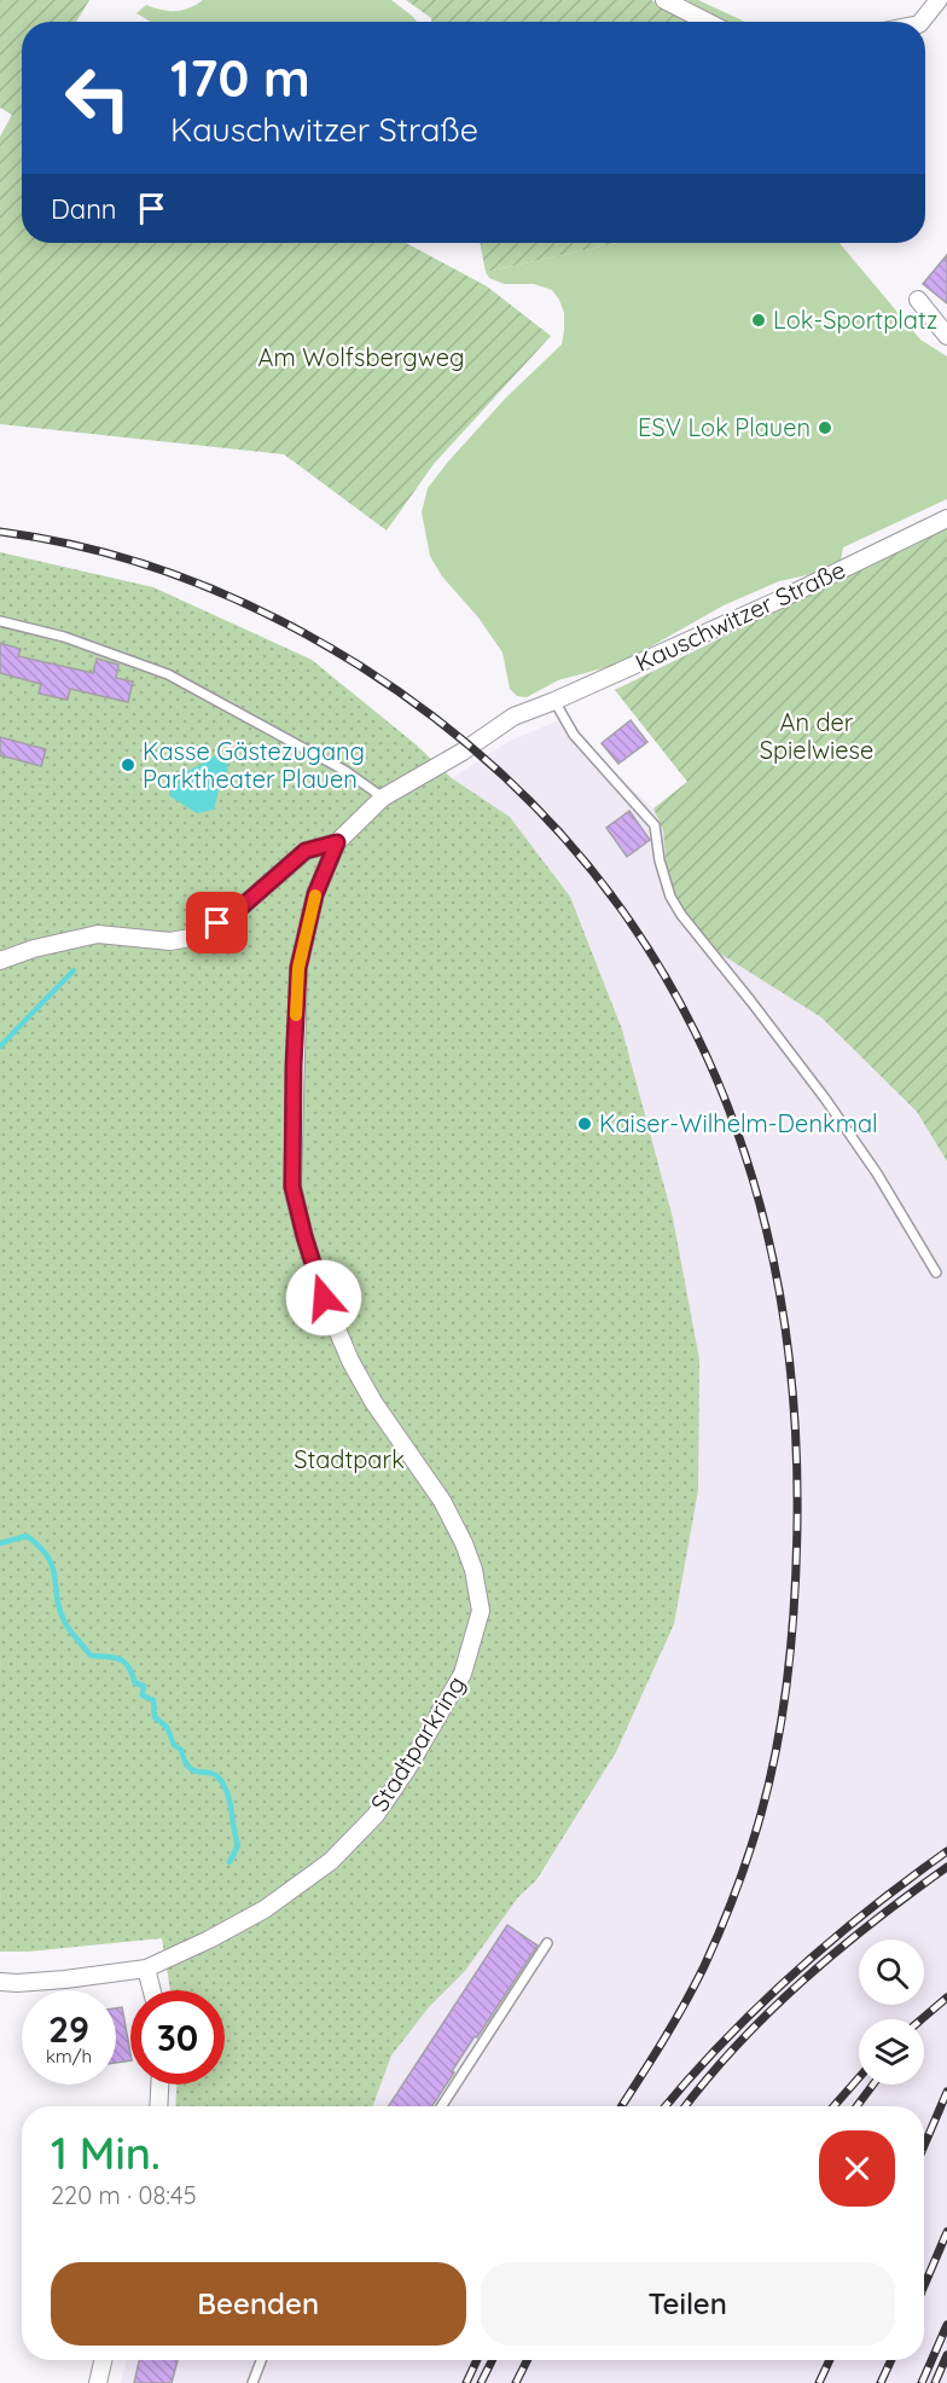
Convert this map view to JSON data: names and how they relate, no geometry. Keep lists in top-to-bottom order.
{
  "streets": {
    "street": ["Kauschwitzer Straße", "Stadtparkring"]
  },
  "crossings": [
    ["Kauschwitzer Straße", "Stadtparkring"]
  ],
  "parks": ["Am Wolfsbergweg", "An der Spielwiese", "Stadtpark"],
  "places": [
    "Lok-Sportplatz",
    "ESV Lok Plauen",
    "Kasse Gästezugang Parktheater Plauen",
    "Kaiser-Wilhelm-Denkmal"
  ],
  "page": {
    "turn": ["170 m", "Kauschwitzer Straße"],
    "then": "Dann",
    "speed": "29 km/h",
    "limit": "30",
    "heading": ["1 Min.", "220 m · 08:45"],
    "buttons": ["Beenden", "Teilen"]
  }
}
